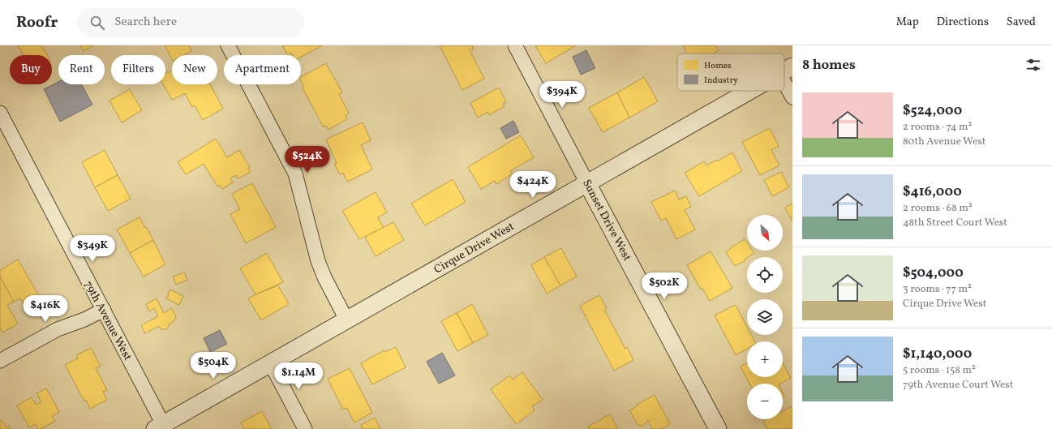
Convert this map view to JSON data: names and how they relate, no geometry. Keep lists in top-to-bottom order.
{
  "streets": {
    "street": ["Sunset Drive West", "Cirque Drive West", "79th Avenue West"]
  },
  "crossings": [
    ["Sunset Drive West", "Cirque Drive West"],
    ["Cirque Drive West", "79th Avenue West"]
  ],
  "legend": ["Homes", "Industry"],
  "north": "bottom right",
  "page": {
    "header": "Roofr",
    "search": "Search here",
    "nav": ["Map", "Directions", "Saved"],
    "heading": "8 homes",
    "chip": [
      "Buy",
      "Rent",
      "Filters",
      "New",
      "Apartment"
    ],
    "price": [
      "$394K",
      "$524K",
      "$424K",
      "$349K",
      "$502K",
      "$416K",
      "$504K",
      "$1.14M"
    ],
    "list": [
      {
        "name": "$524,000",
        "note": "2 rooms · 74 m² · 80th Avenue West"
      },
      {
        "name": "$416,000",
        "note": "2 rooms · 68 m² · 48th Street Court West"
      },
      {
        "name": "$504,000",
        "note": "3 rooms · 77 m² · Cirque Drive West"
      },
      {
        "name": "$1,140,000",
        "note": "5 rooms · 158 m² · 79th Avenue Court West"
      }
    ],
    "map_buttons": ["+", "−"]
  }
}
